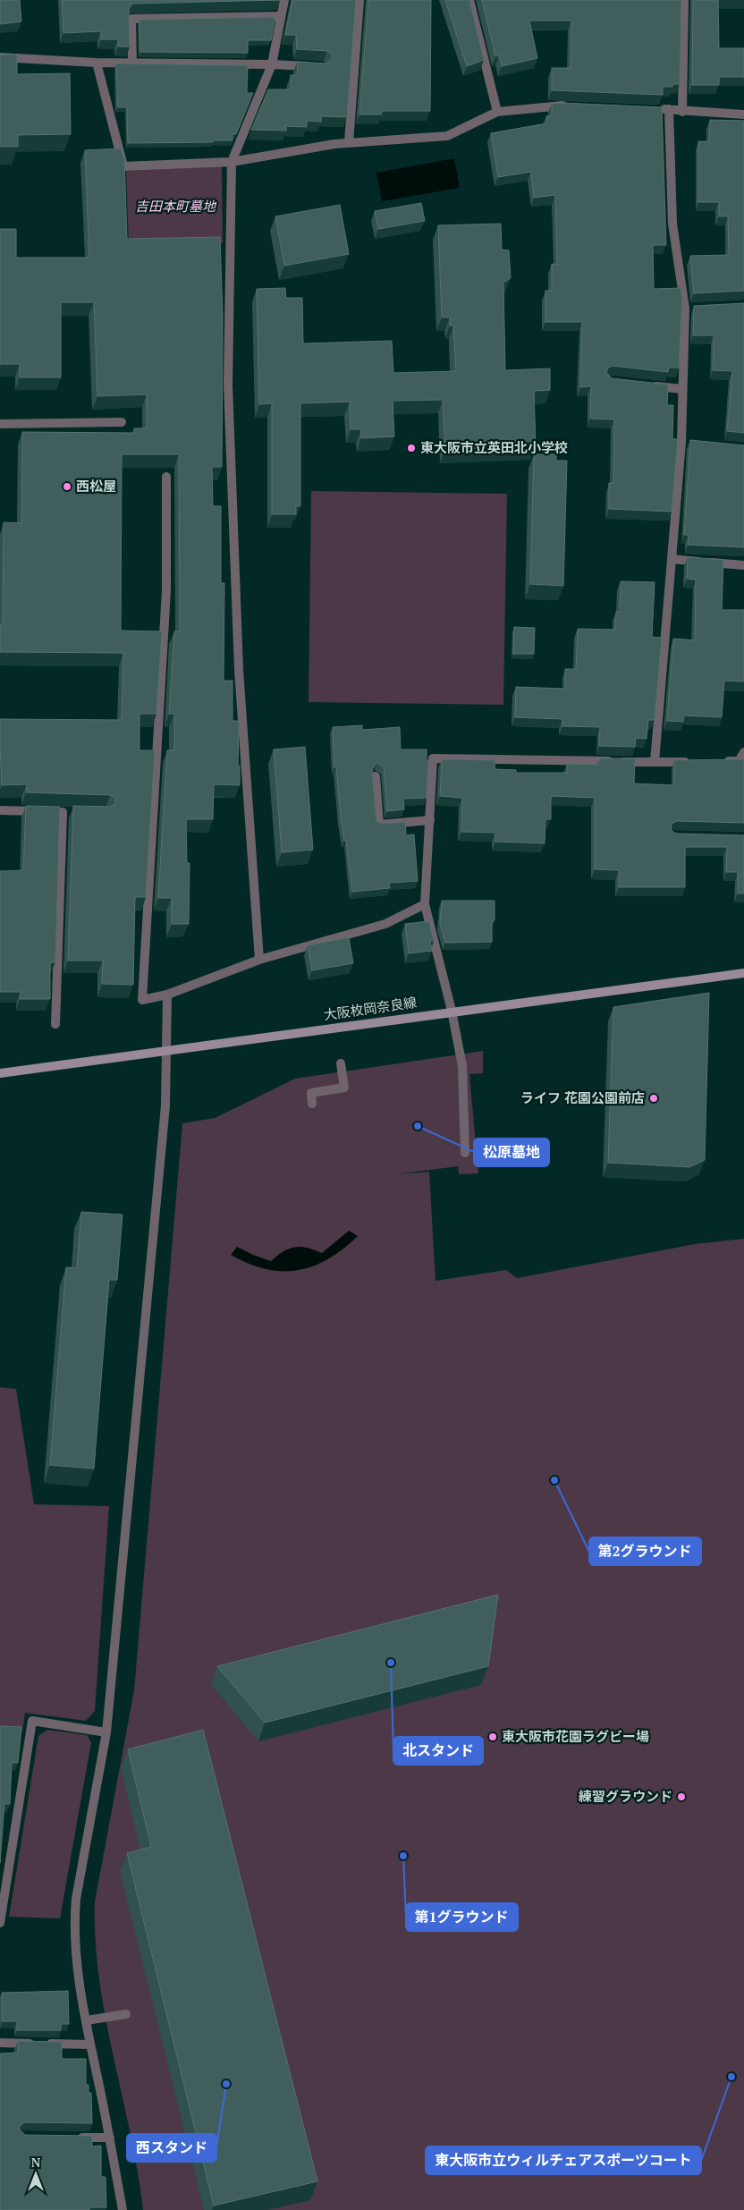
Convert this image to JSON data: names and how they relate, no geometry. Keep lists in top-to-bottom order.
{
  "streets": {
    "main road": ["大阪枚岡奈良線"]
  },
  "parks": ["吉田本町墓地"],
  "places": [
    "東大阪市立英田北小学校",
    "西松屋",
    "ライフ 花園公園前店",
    "松原墓地",
    "第2グラウンド",
    "北スタンド",
    "東大阪市花園ラグビー場",
    "練習グラウンド",
    "第1グラウンド",
    "東大阪市立ウィルチェアスポーツコート",
    "西スタンド"
  ],
  "north": "top"
}
